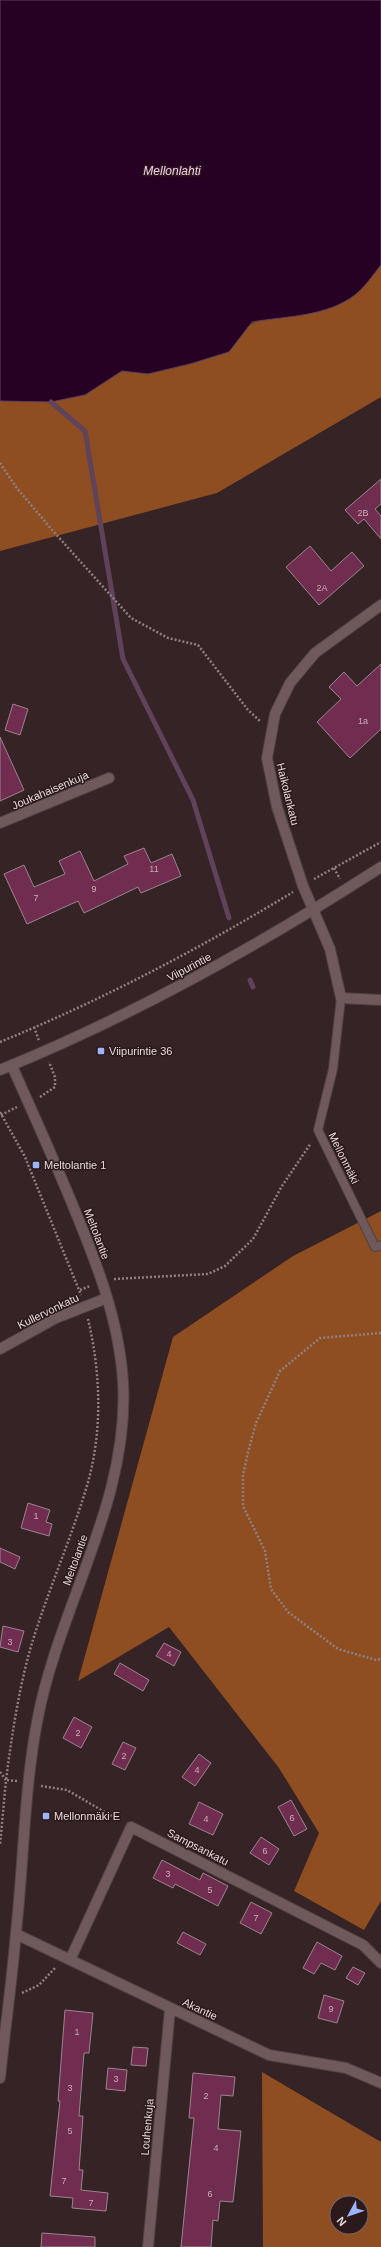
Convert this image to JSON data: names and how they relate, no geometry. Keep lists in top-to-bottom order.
{
  "streets": {
    "street": [
      "Joukahaisenkuja",
      "Haikolankatu",
      "Viipurintie",
      "Meltolantie",
      "Kullervonkatu",
      "Sampsankatu",
      "Akantie",
      "Louhenkuja"
    ],
    "lane": ["Mellonmäki"]
  },
  "crossings": [
    ["Haikolankatu", "Viipurintie"],
    ["Haikolankatu", "Mellonmäki"],
    ["Viipurintie", "Meltolantie"],
    ["Meltolantie", "Kullervonkatu"],
    ["Meltolantie", "Akantie"],
    ["Akantie", "Louhenkuja"]
  ],
  "water": ["Mellonlahti"],
  "places": {
    "transit": ["Viipurintie 36", "Meltolantie 1", "Mellonmäki E"]
  },
  "house_numbers": [
    "2B",
    "2A",
    "1a",
    "11",
    "9",
    "7",
    "1",
    "3",
    "4",
    "2",
    "2",
    "4",
    "6",
    "4",
    "6",
    "3",
    "5",
    "7",
    "9",
    "1",
    "3",
    "3",
    "2",
    "5",
    "4",
    "7",
    "6",
    "7"
  ],
  "north": "bottom left"
}
